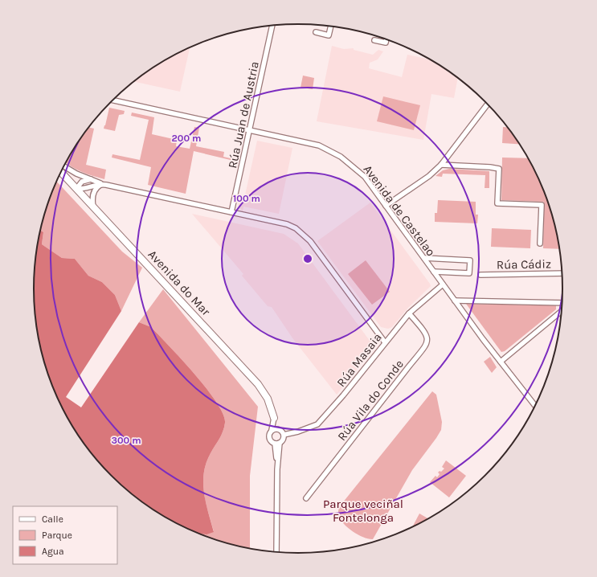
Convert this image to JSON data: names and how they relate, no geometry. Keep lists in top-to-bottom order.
{
  "streets": {
    "street": [
      "Rúa Juan de Austria",
      "Avenida de Castelao",
      "Rúa Cádiz",
      "Avenida do Mar",
      "Rúa Masaia",
      "Rúa Vila do Conde"
    ]
  },
  "crossings": [
    ["Rúa Juan de Austria", "Avenida de Castelao"],
    ["Avenida de Castelao", "Rúa Masaia"],
    ["Avenida do Mar", "Rúa Masaia"],
    ["Rúa Masaia", "Rúa Vila do Conde"]
  ],
  "parks": ["Parque veciñal Fontelonga"],
  "legend": ["Calle", "Parque", "Agua"],
  "rings": ["200 m", "100 m", "300 m"]
}
